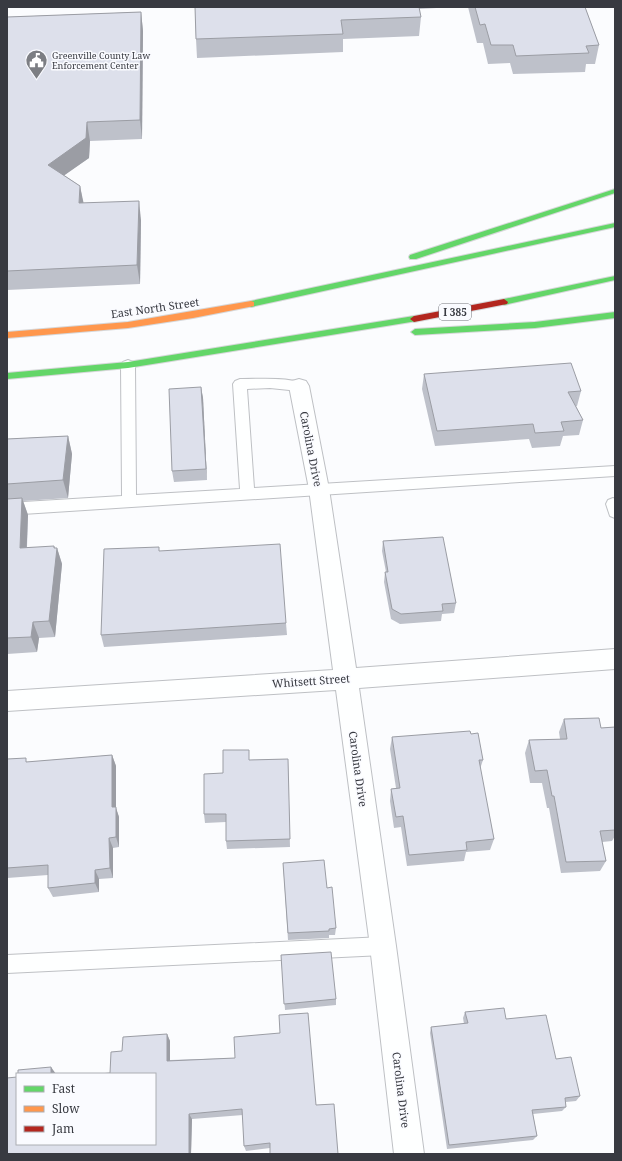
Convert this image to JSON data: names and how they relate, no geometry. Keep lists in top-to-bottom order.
{
  "streets": {
    "highway": ["East North Street", "I 385"],
    "street": ["Carolina Drive", "Whitsett Street"]
  },
  "crossings": [
    ["Carolina Drive", "Whitsett Street"]
  ],
  "places": {
    "public building": ["Greenville County Law Enforcement Center"]
  },
  "legend": ["Fast", "Slow", "Jam"]
}
